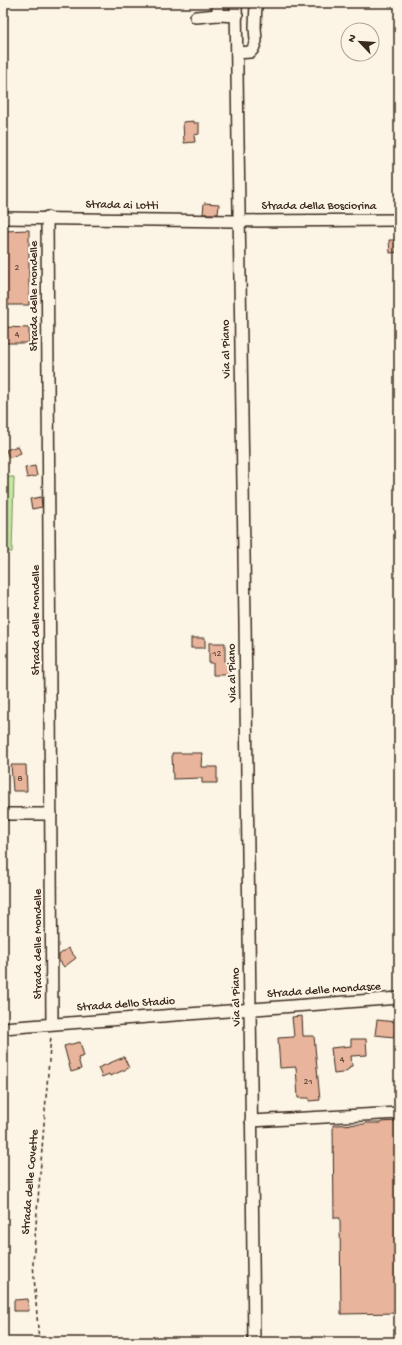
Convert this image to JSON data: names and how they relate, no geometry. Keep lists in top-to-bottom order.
{
  "streets": {
    "street": [
      "Strada ai Lotti",
      "Strada della Bosciorina",
      "Strada delle Mondelle",
      "Via al Piano",
      "Strada delle Mondasce",
      "Strada dello Stadio"
    ],
    "path": ["Strada delle Covette"]
  },
  "crossings": [
    ["Strada ai Lotti", "Strada della Bosciorina"],
    ["Strada ai Lotti", "Strada delle Mondelle"],
    ["Strada ai Lotti", "Via al Piano"],
    ["Strada della Bosciorina", "Via al Piano"],
    ["Strada delle Mondelle", "Strada dello Stadio"],
    ["Strada delle Mondelle", "Strada delle Covette"],
    ["Via al Piano", "Strada delle Mondasce"],
    ["Via al Piano", "Strada dello Stadio"],
    ["Strada delle Mondasce", "Strada dello Stadio"],
    ["Strada dello Stadio", "Strada delle Covette"]
  ],
  "house_numbers": [
    "2",
    "4",
    "12",
    "8",
    "4",
    "21"
  ],
  "north": "top left"
}
